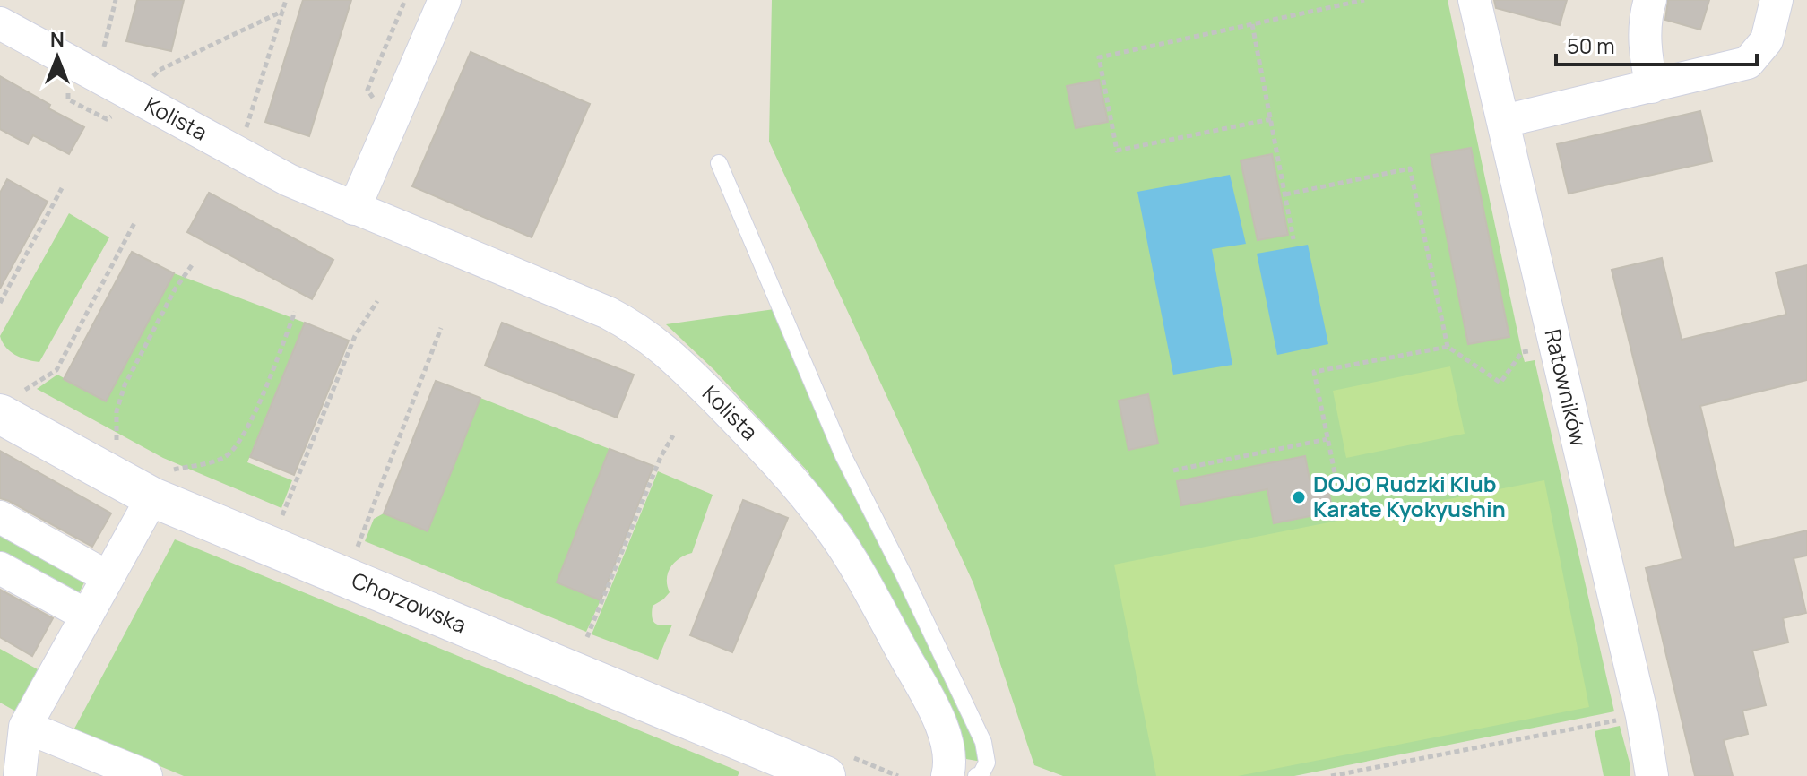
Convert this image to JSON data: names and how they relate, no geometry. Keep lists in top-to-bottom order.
{
  "streets": {
    "street": ["Kolista", "Ratowników", "Chorzowska"]
  },
  "places": ["DOJO Rudzki Klub Karate Kyokyushin"],
  "scale_bar": "50 m",
  "north": "top"
}
